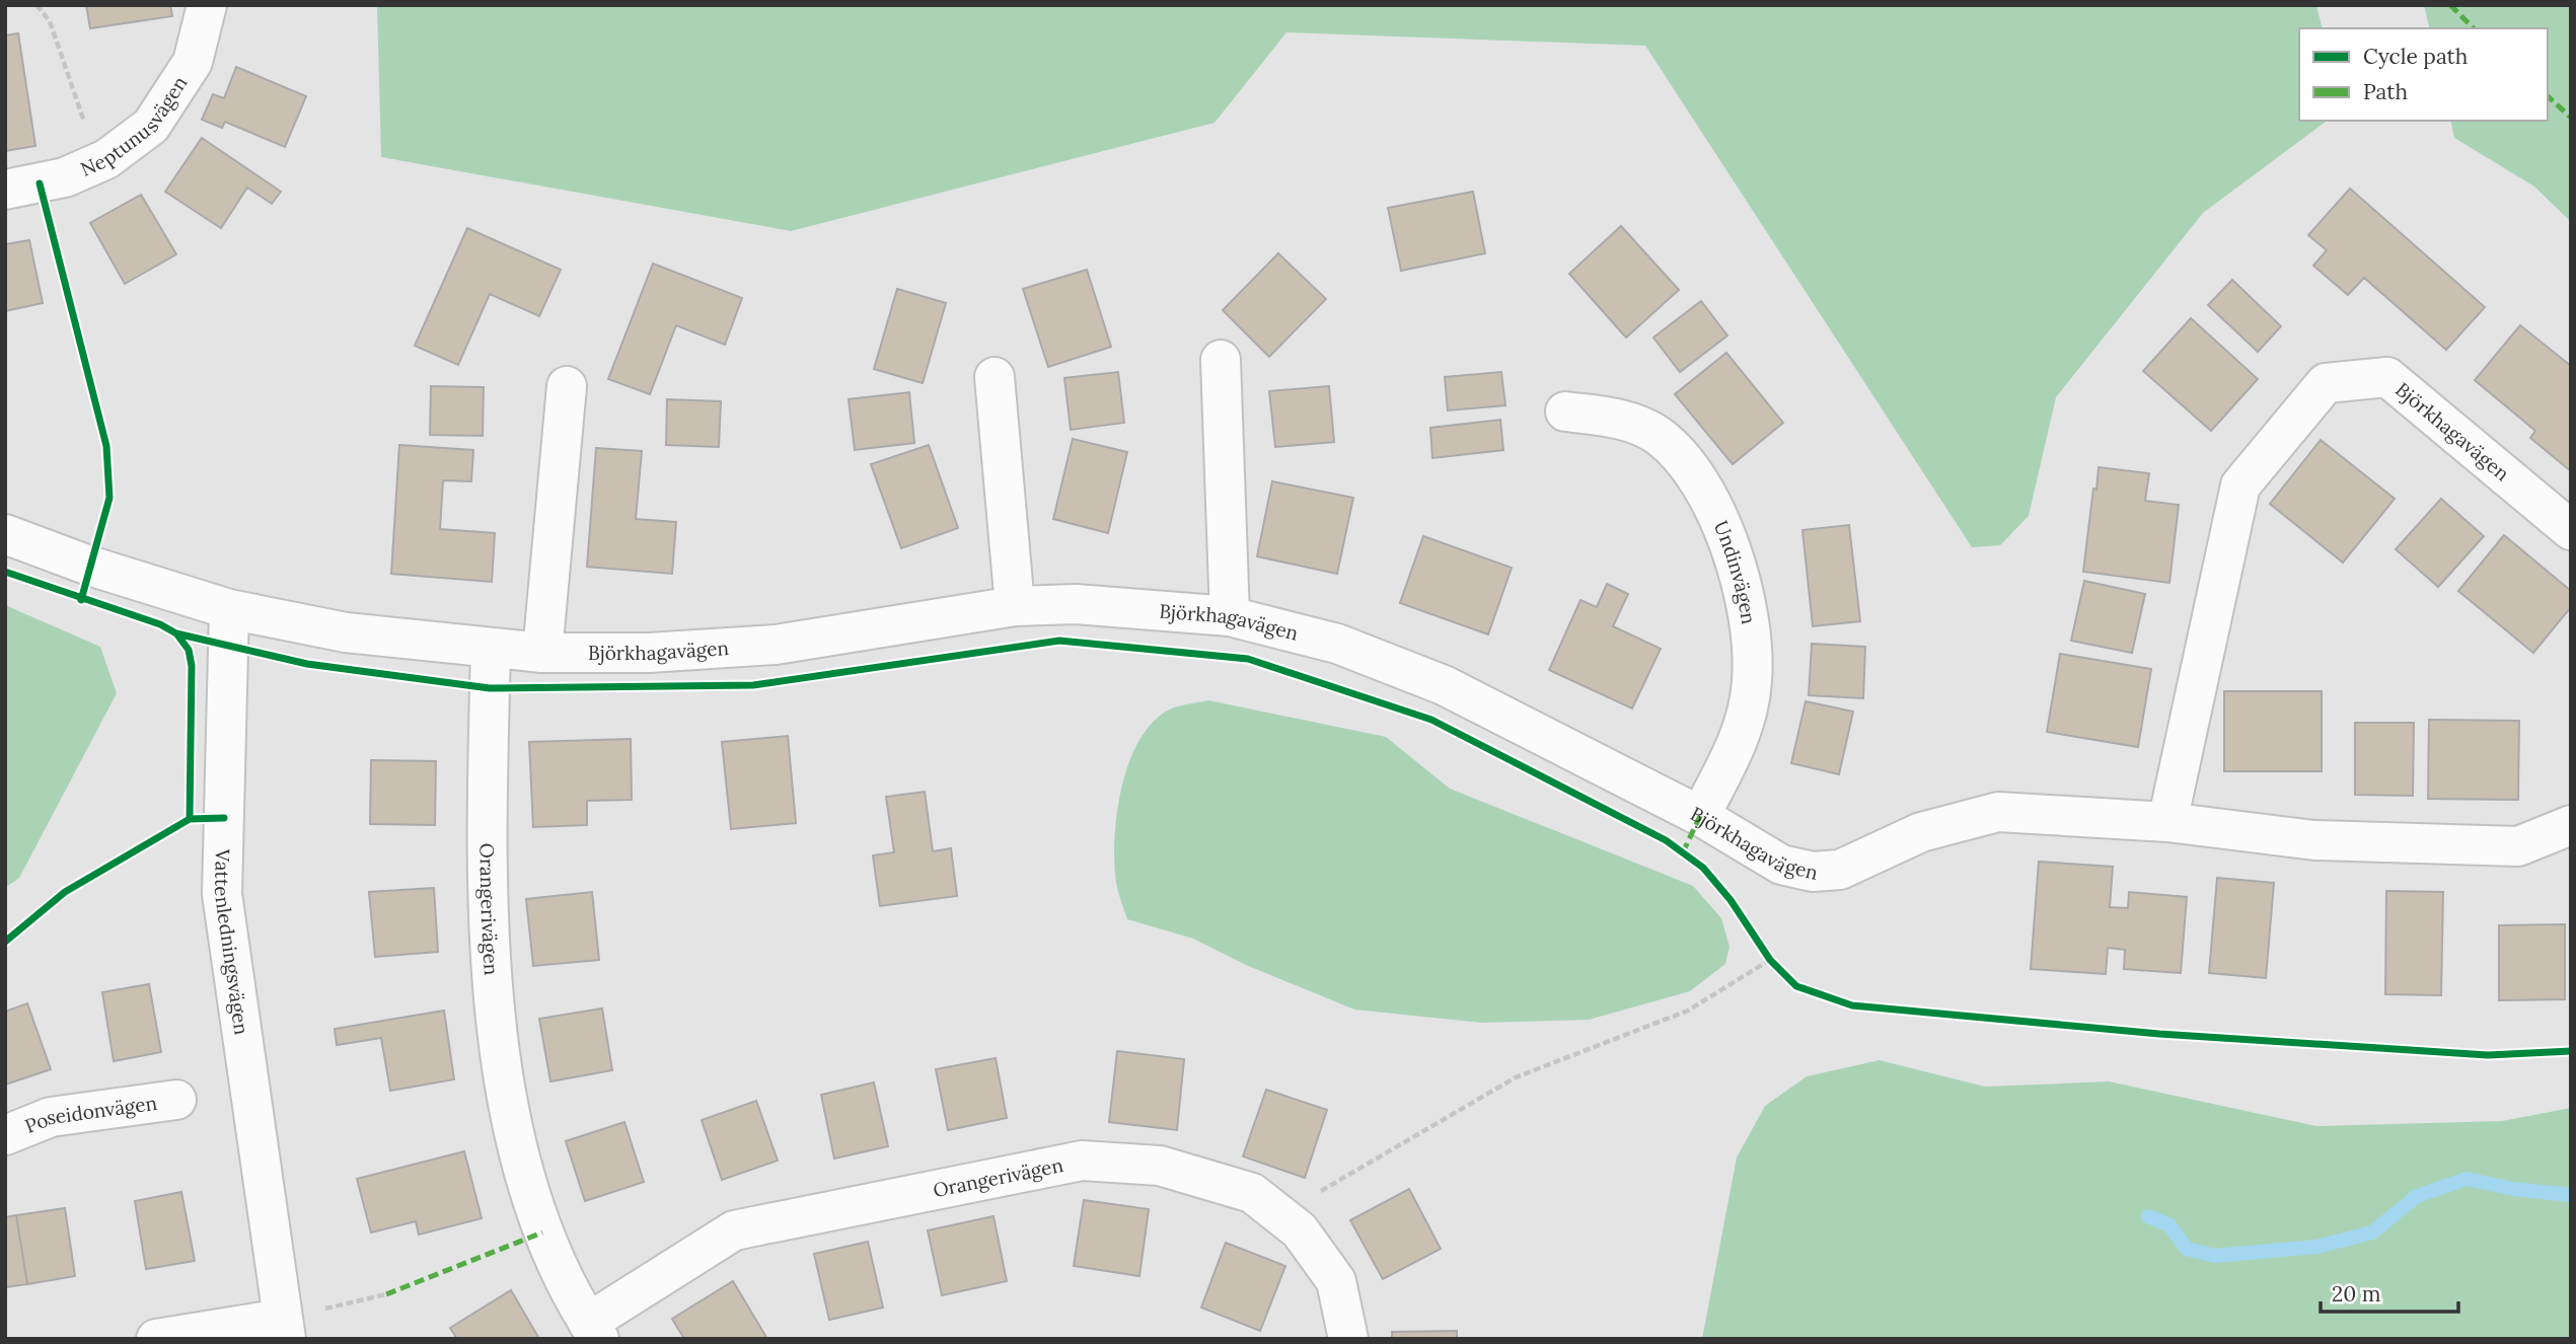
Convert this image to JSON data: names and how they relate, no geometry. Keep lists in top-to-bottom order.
{
  "streets": {
    "street": [
      "Neptunusvägen",
      "Björkhagavägen",
      "Undinvägen",
      "Orangerivägen",
      "Vattenledningsvägen",
      "Poseidonvägen"
    ]
  },
  "crossings": [
    ["Björkhagavägen", "Undinvägen"],
    ["Björkhagavägen", "Orangerivägen"],
    ["Björkhagavägen", "Vattenledningsvägen"]
  ],
  "legend": ["Cycle path", "Path"],
  "scale_bar": "20 m"
}
